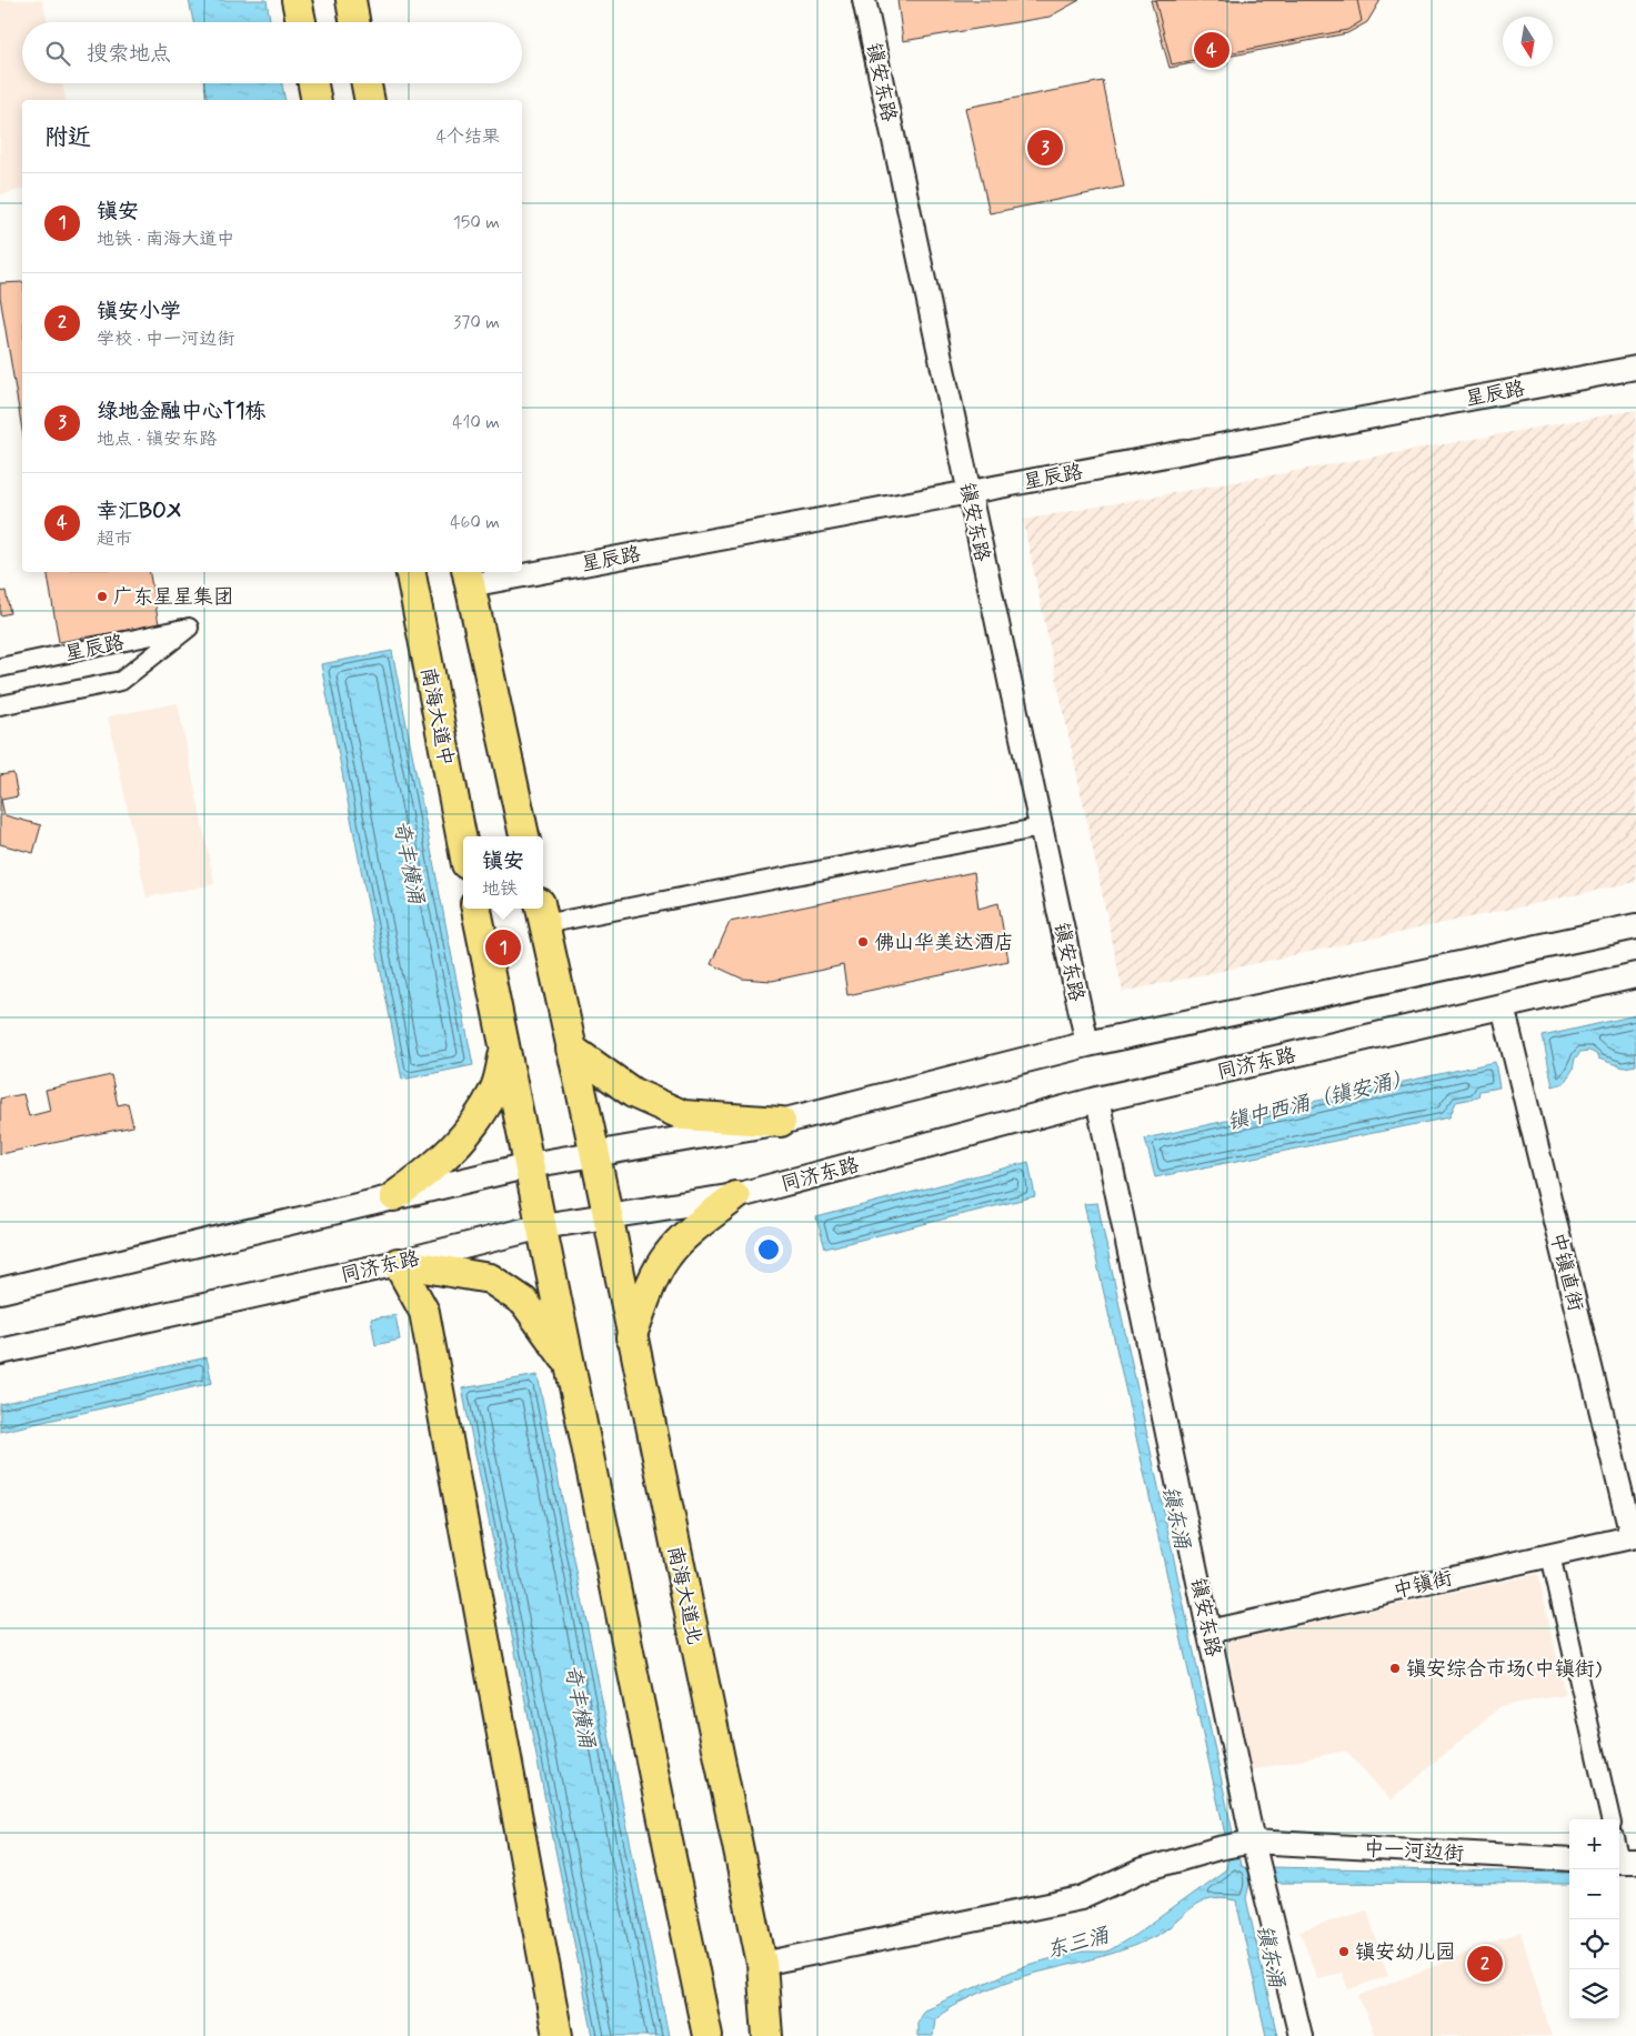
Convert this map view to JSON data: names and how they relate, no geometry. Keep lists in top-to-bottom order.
{
  "streets": {
    "highway": ["南海大道中", "南海大道北"],
    "main road": ["同济东路"],
    "street": [
      "镇安东路",
      "星辰路",
      "中镇直街",
      "中镇街",
      "中一河边街"
    ]
  },
  "crossings": [
    ["镇安东路", "星辰路"],
    ["镇安东路", "同济东路"],
    ["镇安东路", "中镇街"],
    ["镇安东路", "中一河边街"],
    ["同济东路", "中镇直街"],
    ["同济东路", "南海大道北"],
    ["中镇直街", "中镇街"],
    ["南海大道北", "中一河边街"]
  ],
  "water": [
    "奇丰横涌",
    "镇中西涌（镇安涌）",
    "镇东涌",
    "东三涌"
  ],
  "places": [
    "广东星星集团",
    "佛山华美达酒店",
    "镇安综合市场(中镇街)",
    "镇安幼儿园"
  ],
  "north": "bottom",
  "page": {
    "search": "搜索地点",
    "pins": [
      "4",
      "3",
      "1",
      "2"
    ],
    "heading": ["附近", "4个结果"],
    "list": [
      {
        "mark": "1",
        "name": "镇安",
        "note": "地铁 · 南海大道中",
        "value": "150 m"
      },
      {
        "mark": "2",
        "name": "镇安小学",
        "note": "学校 · 中一河边街",
        "value": "370 m"
      },
      {
        "mark": "3",
        "name": "绿地金融中心T1栋",
        "note": "地点 · 镇安东路",
        "value": "410 m"
      },
      {
        "mark": "4",
        "name": "幸汇BOX",
        "note": "超市",
        "value": "460 m"
      }
    ],
    "popup": ["镇安", "地铁"],
    "map_buttons": ["+", "−"]
  }
}
